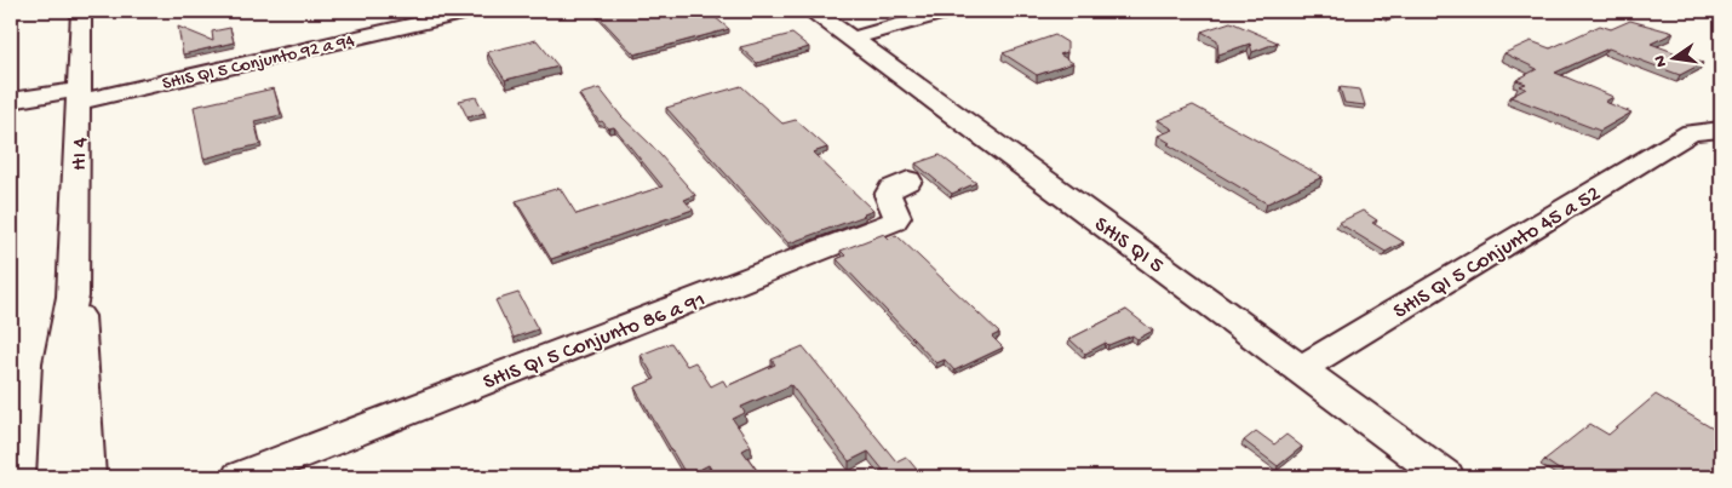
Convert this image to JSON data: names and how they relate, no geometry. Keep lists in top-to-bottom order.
{
  "streets": {
    "street": [
      "SHIS QI 5 Conjunto 92 a 94",
      "HI 4",
      "SHIS QI 5",
      "SHIS QI 5 Conjunto 45 a 52",
      "SHIS QI 5 Conjunto 86 a 91"
    ]
  },
  "crossings": [
    ["SHIS QI 5 Conjunto 92 a 94", "HI 4"],
    ["SHIS QI 5", "SHIS QI 5 Conjunto 45 a 52"]
  ],
  "north": "left"
}
